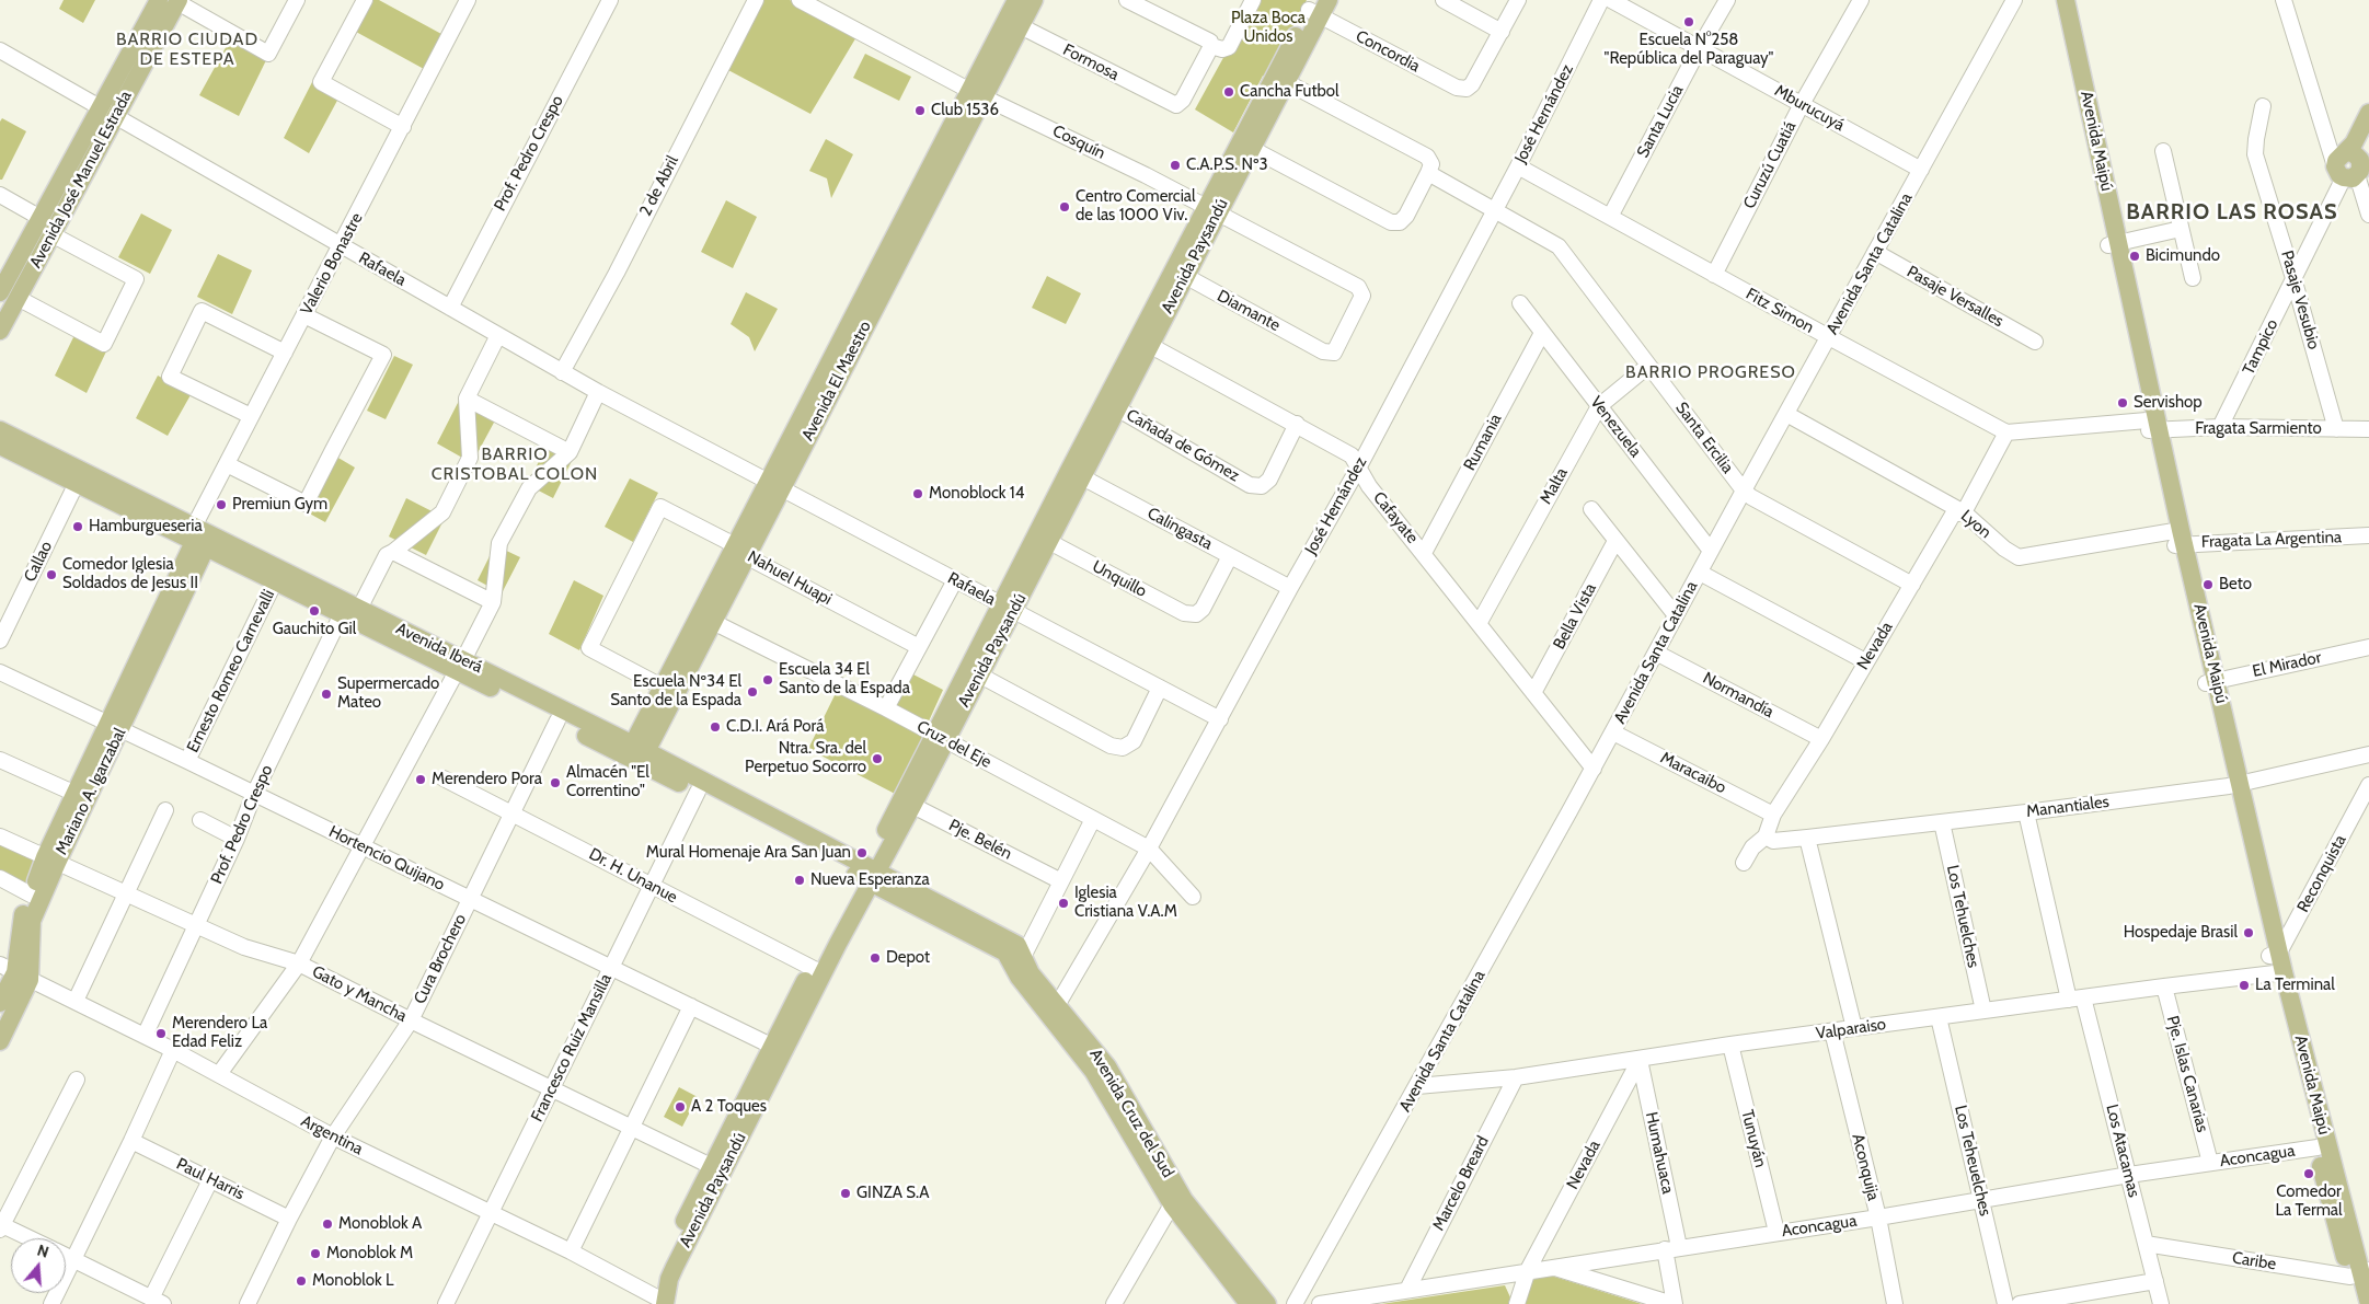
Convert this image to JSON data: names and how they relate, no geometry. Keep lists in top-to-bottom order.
{
  "streets": {
    "main road": [
      "Avenida Maipú",
      "Avenida José Manuel Estrada",
      "Avenida Paysandú",
      "Avenida El Maestro",
      "Avenida Iberá",
      "Mariano A. Igarzabal",
      "Avenida Cruz del Sud"
    ],
    "street": [
      "Concordia",
      "Formosa",
      "Mburucuyá",
      "José Hernández",
      "Santa Lucia",
      "Cosquín",
      "Prof. Pedro Crespo",
      "Curuzú Cuatiá",
      "2 de Abril",
      "Valerio Bonastre",
      "Avenida Santa Catalina",
      "Rafaela",
      "Pasaje Versalles",
      "Pasaje Vesubio",
      "Diamante",
      "Fitz Simon",
      "Tampico",
      "Venezuela",
      "Fragata Sarmiento",
      "Santa Ercilia",
      "Rumania",
      "Cañada de Gómez",
      "Malta",
      "Cafayate",
      "Lyon",
      "Calingasta",
      "Fragata La Argentina",
      "Callao",
      "Nahuel Huapi",
      "Unquillo",
      "Bella Vista",
      "Nevada",
      "El Mirador",
      "Ernesto Romeo Carnevalli",
      "Normandía",
      "Cruz del Eje",
      "Maracaibo",
      "Manantiales",
      "Pje. Belén",
      "Hortencio Quijano",
      "Reconquista",
      "Dr. H. Unanue",
      "Los Tehuelches",
      "Cura Brochero",
      "Gato y Mancha",
      "Valparaiso",
      "Francesco Ruiz Mansilla",
      "Pje. Islas Canarias",
      "Argentina",
      "Tunuyán",
      "Los Atacamas",
      "Humahuaca",
      "Aconcagua",
      "Los Teheuelches",
      "Aconquija",
      "Paul Harris",
      "Marcelo Breard",
      "Caribe"
    ]
  },
  "crossings": [
    ["Concordia", "Avenida Paysandú"],
    ["Formosa", "Avenida El Maestro"],
    ["Mburucuyá", "Santa Lucia"],
    ["Mburucuyá", "Curuzú Cuatiá"],
    ["Mburucuyá", "Avenida Santa Catalina"],
    ["José Hernández", "Rafaela"],
    ["José Hernández", "Fitz Simon"],
    ["José Hernández", "Santa Ercilia"],
    ["José Hernández", "Cafayate"],
    ["José Hernández", "Calingasta"],
    ["José Hernández", "Cruz del Eje"],
    ["José Hernández", "Avenida Cruz del Sud"],
    ["Santa Lucia", "Fitz Simon"],
    ["Avenida Maipú", "Fragata Sarmiento"],
    ["Avenida Maipú", "Lyon"],
    ["Avenida Maipú", "Fragata La Argentina"],
    ["Avenida Maipú", "El Mirador"],
    ["Avenida Maipú", "Manantiales"],
    ["Avenida Maipú", "Reconquista"],
    ["Avenida Maipú", "Valparaiso"],
    ["Avenida Maipú", "Aconcagua"],
    ["Avenida Maipú", "Caribe"],
    ["Cosquín", "Avenida Paysandú"],
    ["Cosquín", "Diamante"],
    ["Cosquín", "Avenida El Maestro"],
    ["Prof. Pedro Crespo", "Rafaela"],
    ["Prof. Pedro Crespo", "Avenida Iberá"],
    ["Prof. Pedro Crespo", "Hortencio Quijano"],
    ["Prof. Pedro Crespo", "Gato y Mancha"],
    ["Prof. Pedro Crespo", "Argentina"],
    ["Curuzú Cuatiá", "Fitz Simon"],
    ["Avenida José Manuel Estrada", "Rafaela"],
    ["2 de Abril", "Rafaela"],
    ["Avenida Paysandú", "Rafaela"],
    ["Avenida Paysandú", "Diamante"],
    ["Avenida Paysandú", "Santa Ercilia"],
    ["Avenida Paysandú", "Cañada de Gómez"],
    ["Avenida Paysandú", "Cafayate"],
    ["Avenida Paysandú", "Calingasta"],
    ["Avenida Paysandú", "Unquillo"],
    ["Avenida Paysandú", "Avenida Iberá"],
    ["Avenida Paysandú", "Cruz del Eje"],
    ["Avenida Paysandú", "Pje. Belén"],
    ["Avenida Paysandú", "Hortencio Quijano"],
    ["Avenida Paysandú", "Dr. H. Unanue"],
    ["Avenida Paysandú", "Gato y Mancha"],
    ["Avenida Paysandú", "Avenida Cruz del Sud"],
    ["Avenida Paysandú", "Argentina"],
    ["Valerio Bonastre", "Rafaela"],
    ["Valerio Bonastre", "Avenida Iberá"],
    ["Valerio Bonastre", "Mariano A. Igarzabal"],
    ["Avenida Santa Catalina", "Pasaje Versalles"],
    ["Avenida Santa Catalina", "Fitz Simon"],
    ["Avenida Santa Catalina", "Venezuela"],
    ["Avenida Santa Catalina", "Santa Ercilia"],
    ["Avenida Santa Catalina", "Cafayate"],
    ["Avenida Santa Catalina", "Lyon"],
    ["Avenida Santa Catalina", "Normandía"],
    ["Avenida Santa Catalina", "Maracaibo"],
    ["Avenida Santa Catalina", "Valparaiso"],
    ["Rafaela", "Avenida El Maestro"],
    ["Pasaje Vesubio", "Tampico"],
    ["Pasaje Vesubio", "Fragata Sarmiento"],
    ["Fitz Simon", "Nevada"],
    ["Tampico", "Fragata Sarmiento"],
    ["Avenida El Maestro", "Nahuel Huapi"],
    ["Avenida El Maestro", "Avenida Iberá"],
    ["Avenida El Maestro", "Cruz del Eje"],
    ["Venezuela", "Rumania"],
    ["Venezuela", "Malta"],
    ["Santa Ercilia", "Malta"],
    ["Santa Ercilia", "Nevada"],
    ["Rumania", "Cafayate"],
    ["Cañada de Gómez", "Cafayate"],
    ["Malta", "Cafayate"],
    ["Cafayate", "Bella Vista"],
    ["Lyon", "Fragata La Argentina"],
    ["Lyon", "Nevada"],
    ["Calingasta", "Unquillo"],
    ["Callao", "Avenida Iberá"],
    ["Nevada", "Normandía"],
    ["Nevada", "Maracaibo"],
    ["Nevada", "Manantiales"],
    ["Nevada", "Valparaiso"],
    ["Nevada", "Humahuaca"],
    ["Nevada", "Aconcagua"],
    ["Avenida Iberá", "Ernesto Romeo Carnevalli"],
    ["Avenida Iberá", "Mariano A. Igarzabal"],
    ["Avenida Iberá", "Cura Brochero"],
    ["Avenida Iberá", "Francesco Ruiz Mansilla"],
    ["Avenida Iberá", "Avenida Cruz del Sud"],
    ["Ernesto Romeo Carnevalli", "Hortencio Quijano"],
    ["Mariano A. Igarzabal", "Hortencio Quijano"],
    ["Mariano A. Igarzabal", "Gato y Mancha"],
    ["Mariano A. Igarzabal", "Argentina"],
    ["Manantiales", "Los Tehuelches"],
    ["Manantiales", "Los Atacamas"],
    ["Hortencio Quijano", "Cura Brochero"],
    ["Hortencio Quijano", "Francesco Ruiz Mansilla"],
    ["Dr. H. Unanue", "Cura Brochero"],
    ["Dr. H. Unanue", "Francesco Ruiz Mansilla"],
    ["Los Tehuelches", "Valparaiso"],
    ["Cura Brochero", "Gato y Mancha"],
    ["Cura Brochero", "Argentina"],
    ["Cura Brochero", "Paul Harris"],
    ["Gato y Mancha", "Francesco Ruiz Mansilla"],
    ["Valparaiso", "Pje. Islas Canarias"],
    ["Valparaiso", "Tunuyán"],
    ["Valparaiso", "Los Atacamas"],
    ["Valparaiso", "Humahuaca"],
    ["Valparaiso", "Los Teheuelches"],
    ["Valparaiso", "Aconquija"],
    ["Valparaiso", "Marcelo Breard"],
    ["Francesco Ruiz Mansilla", "Argentina"],
    ["Pje. Islas Canarias", "Aconcagua"],
    ["Tunuyán", "Aconcagua"],
    ["Los Atacamas", "Aconcagua"],
    ["Los Atacamas", "Caribe"],
    ["Humahuaca", "Aconcagua"],
    ["Aconcagua", "Los Teheuelches"],
    ["Aconcagua", "Aconquija"],
    ["Aconcagua", "Marcelo Breard"]
  ],
  "districts": [
    "BARRIO CIUDAD DE ESTEPA",
    "BARRIO LAS ROSAS",
    "BARRIO PROGRESO",
    "BARRIO CRISTOBAL COLON"
  ],
  "parks": ["Plaza Boca Unidos"],
  "places": [
    "Escuela N°258 \"República del Paraguay\"",
    "Cancha Futbol",
    "Club 1536",
    "C.A.P.S. Nº3",
    "Centro Comercial de las 1000 Viv.",
    "Bicimundo",
    "Servishop",
    "Monoblock 14",
    "Premiun Gym",
    "Hamburgueseria",
    "Comedor Iglesia Soldados de Jesus II",
    "Beto",
    "Gauchito Gil",
    "Escuela 34 El Santo de la Espada",
    "Escuela Nº34 El Santo de la Espada",
    "Supermercado Mateo",
    "C.D.I. Ará Porá",
    "Ntra. Sra. del Perpetuo Socorro",
    "Merendero Pora",
    "Almacén \"El Correntino\"",
    "Mural Homenaje Ara San Juan",
    "Nueva Esperanza",
    "Iglesia Cristiana V.A.M",
    "Hospedaje Brasil",
    "Depot",
    "La Terminal",
    "Merendero La Edad Feliz",
    "A 2 Toques",
    "Comedor La Termal",
    "GINZA S.A",
    "Monoblok A",
    "Monoblok M",
    "Monoblok L"
  ],
  "north": "top"
}
